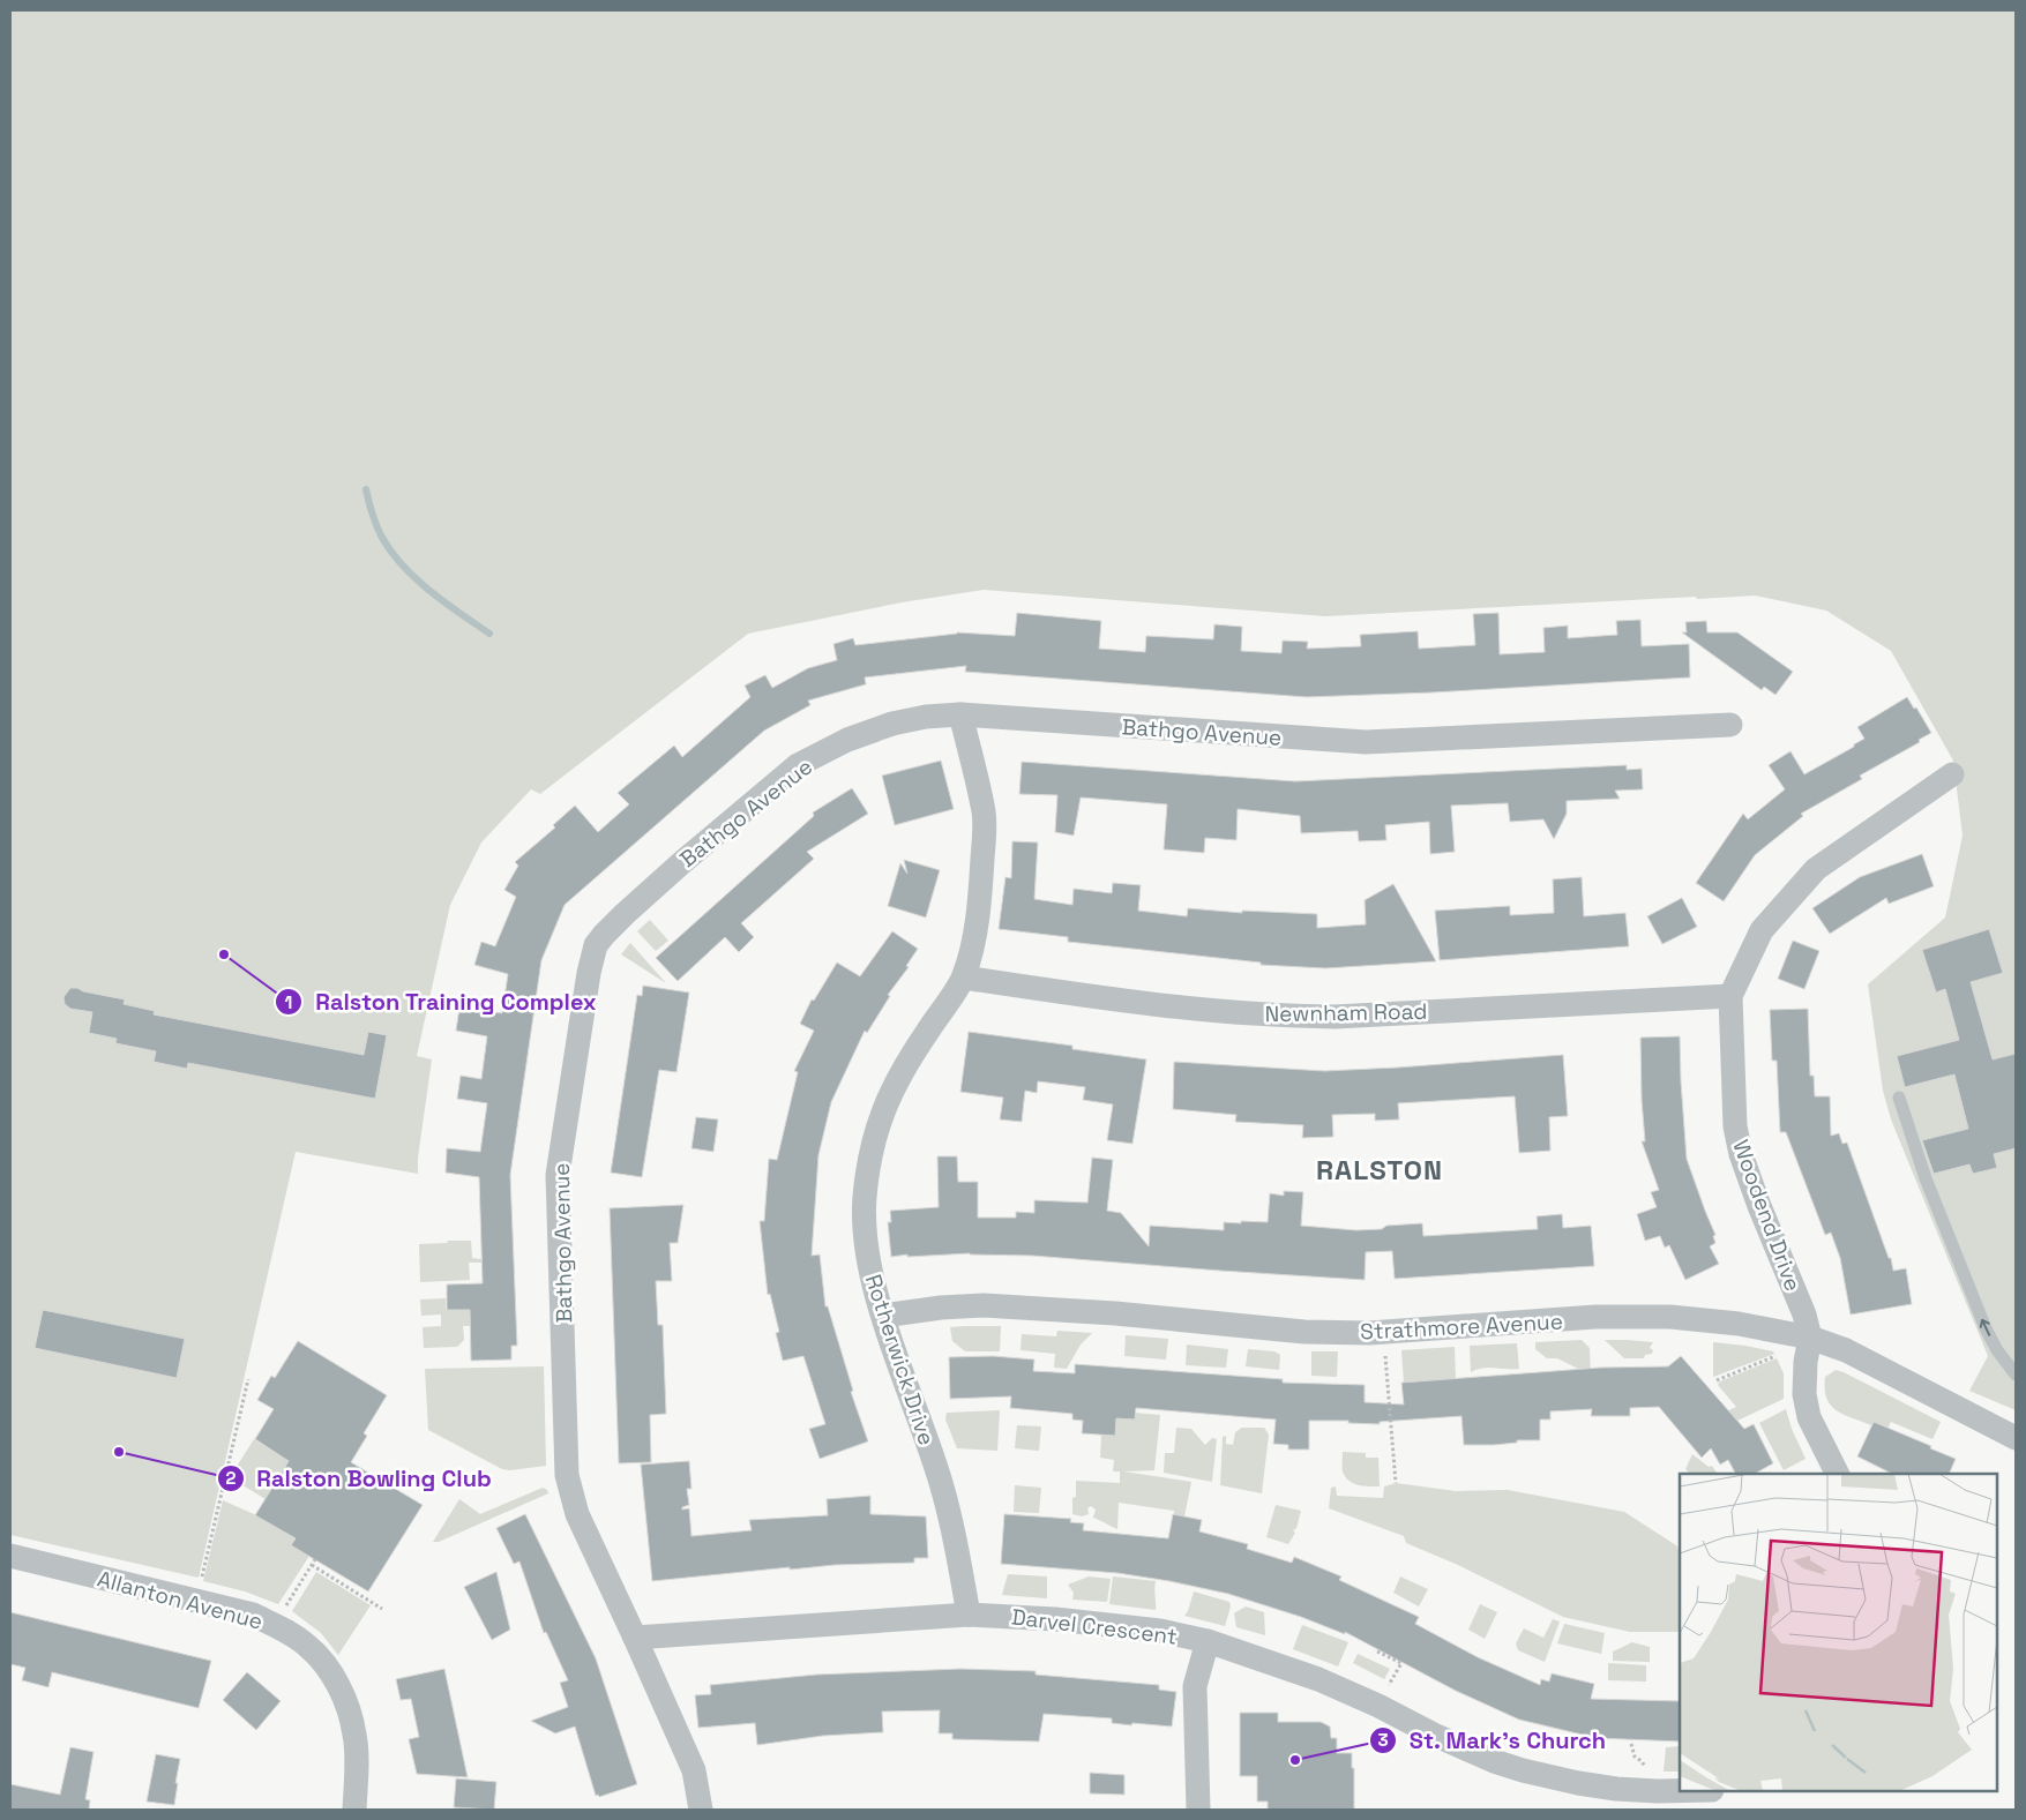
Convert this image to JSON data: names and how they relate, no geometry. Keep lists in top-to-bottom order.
{
  "streets": {
    "street": [
      "Bathgo Avenue",
      "Newnham Road",
      "Woodend Drive",
      "Strathmore Avenue",
      "Rotherwick Drive",
      "Allanton Avenue",
      "Darvel Crescent"
    ]
  },
  "crossings": [
    ["Bathgo Avenue", "Rotherwick Drive"],
    ["Bathgo Avenue", "Darvel Crescent"],
    ["Newnham Road", "Woodend Drive"],
    ["Newnham Road", "Rotherwick Drive"],
    ["Woodend Drive", "Strathmore Avenue"],
    ["Strathmore Avenue", "Rotherwick Drive"],
    ["Rotherwick Drive", "Darvel Crescent"]
  ],
  "districts": ["RALSTON"],
  "places": ["Ralston Training Complex", "Ralston Bowling Club", "St. Mark's Church"]
}
